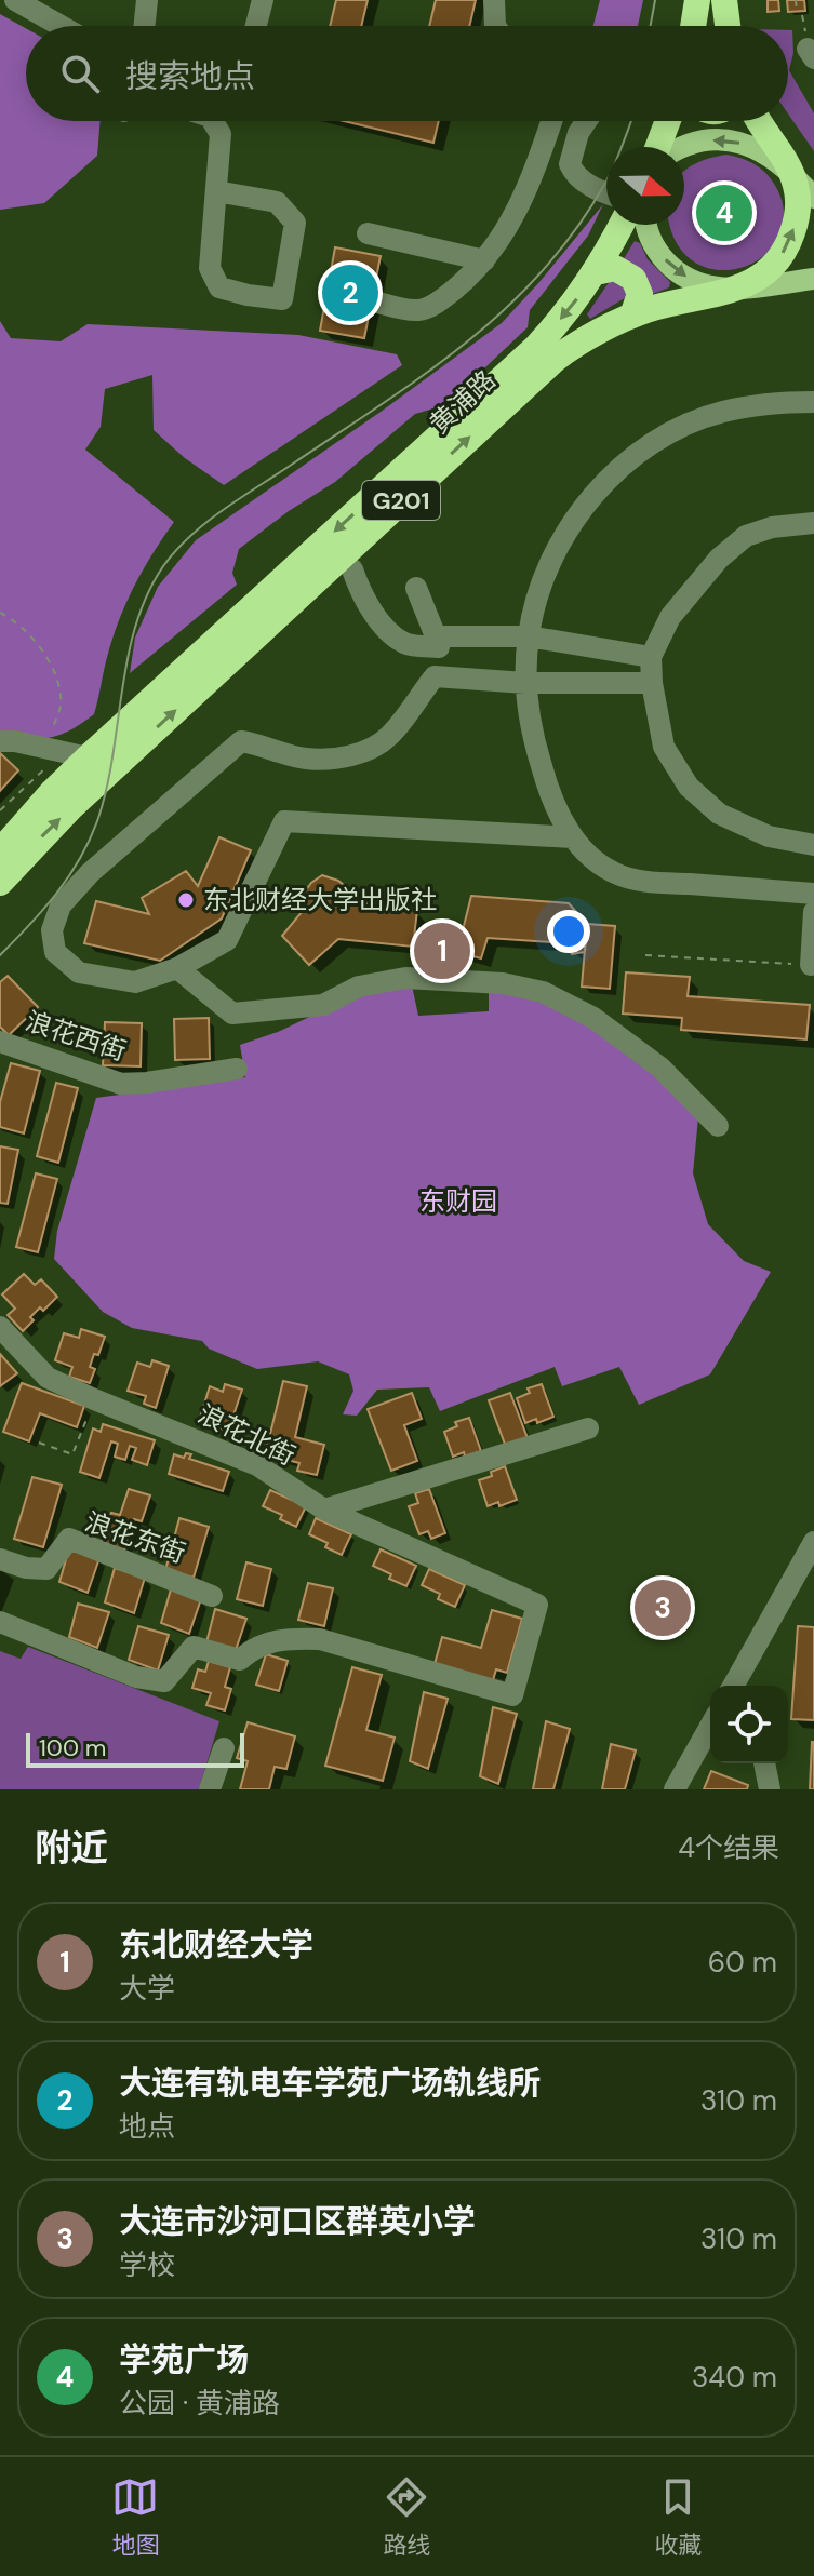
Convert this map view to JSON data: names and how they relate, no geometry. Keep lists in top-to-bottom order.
{
  "streets": {
    "highway": ["黄浦路", "G201"],
    "street": ["浪花西街", "浪花北街", "浪花东街"]
  },
  "crossings": [
    ["黄浦路", "G201"]
  ],
  "parks": ["东财园"],
  "places": ["东北财经大学出版社"],
  "scale_bar": "100 m",
  "north": "right",
  "page": {
    "search": "搜索地点",
    "pins": [
      "4",
      "2",
      "1",
      "3"
    ],
    "scale": "100 m",
    "heading": ["附近", "4个结果"],
    "list": [
      {
        "mark": "1",
        "name": "东北财经大学",
        "note": "大学",
        "value": "60 m"
      },
      {
        "mark": "2",
        "name": "大连有轨电车学苑广场轨线所",
        "note": "地点",
        "value": "310 m"
      },
      {
        "mark": "3",
        "name": "大连市沙河口区群英小学",
        "note": "学校",
        "value": "310 m"
      },
      {
        "mark": "4",
        "name": "学苑广场",
        "note": "公园 · 黄浦路",
        "value": "340 m"
      }
    ],
    "nav": ["地图", "路线", "收藏"]
  }
}
